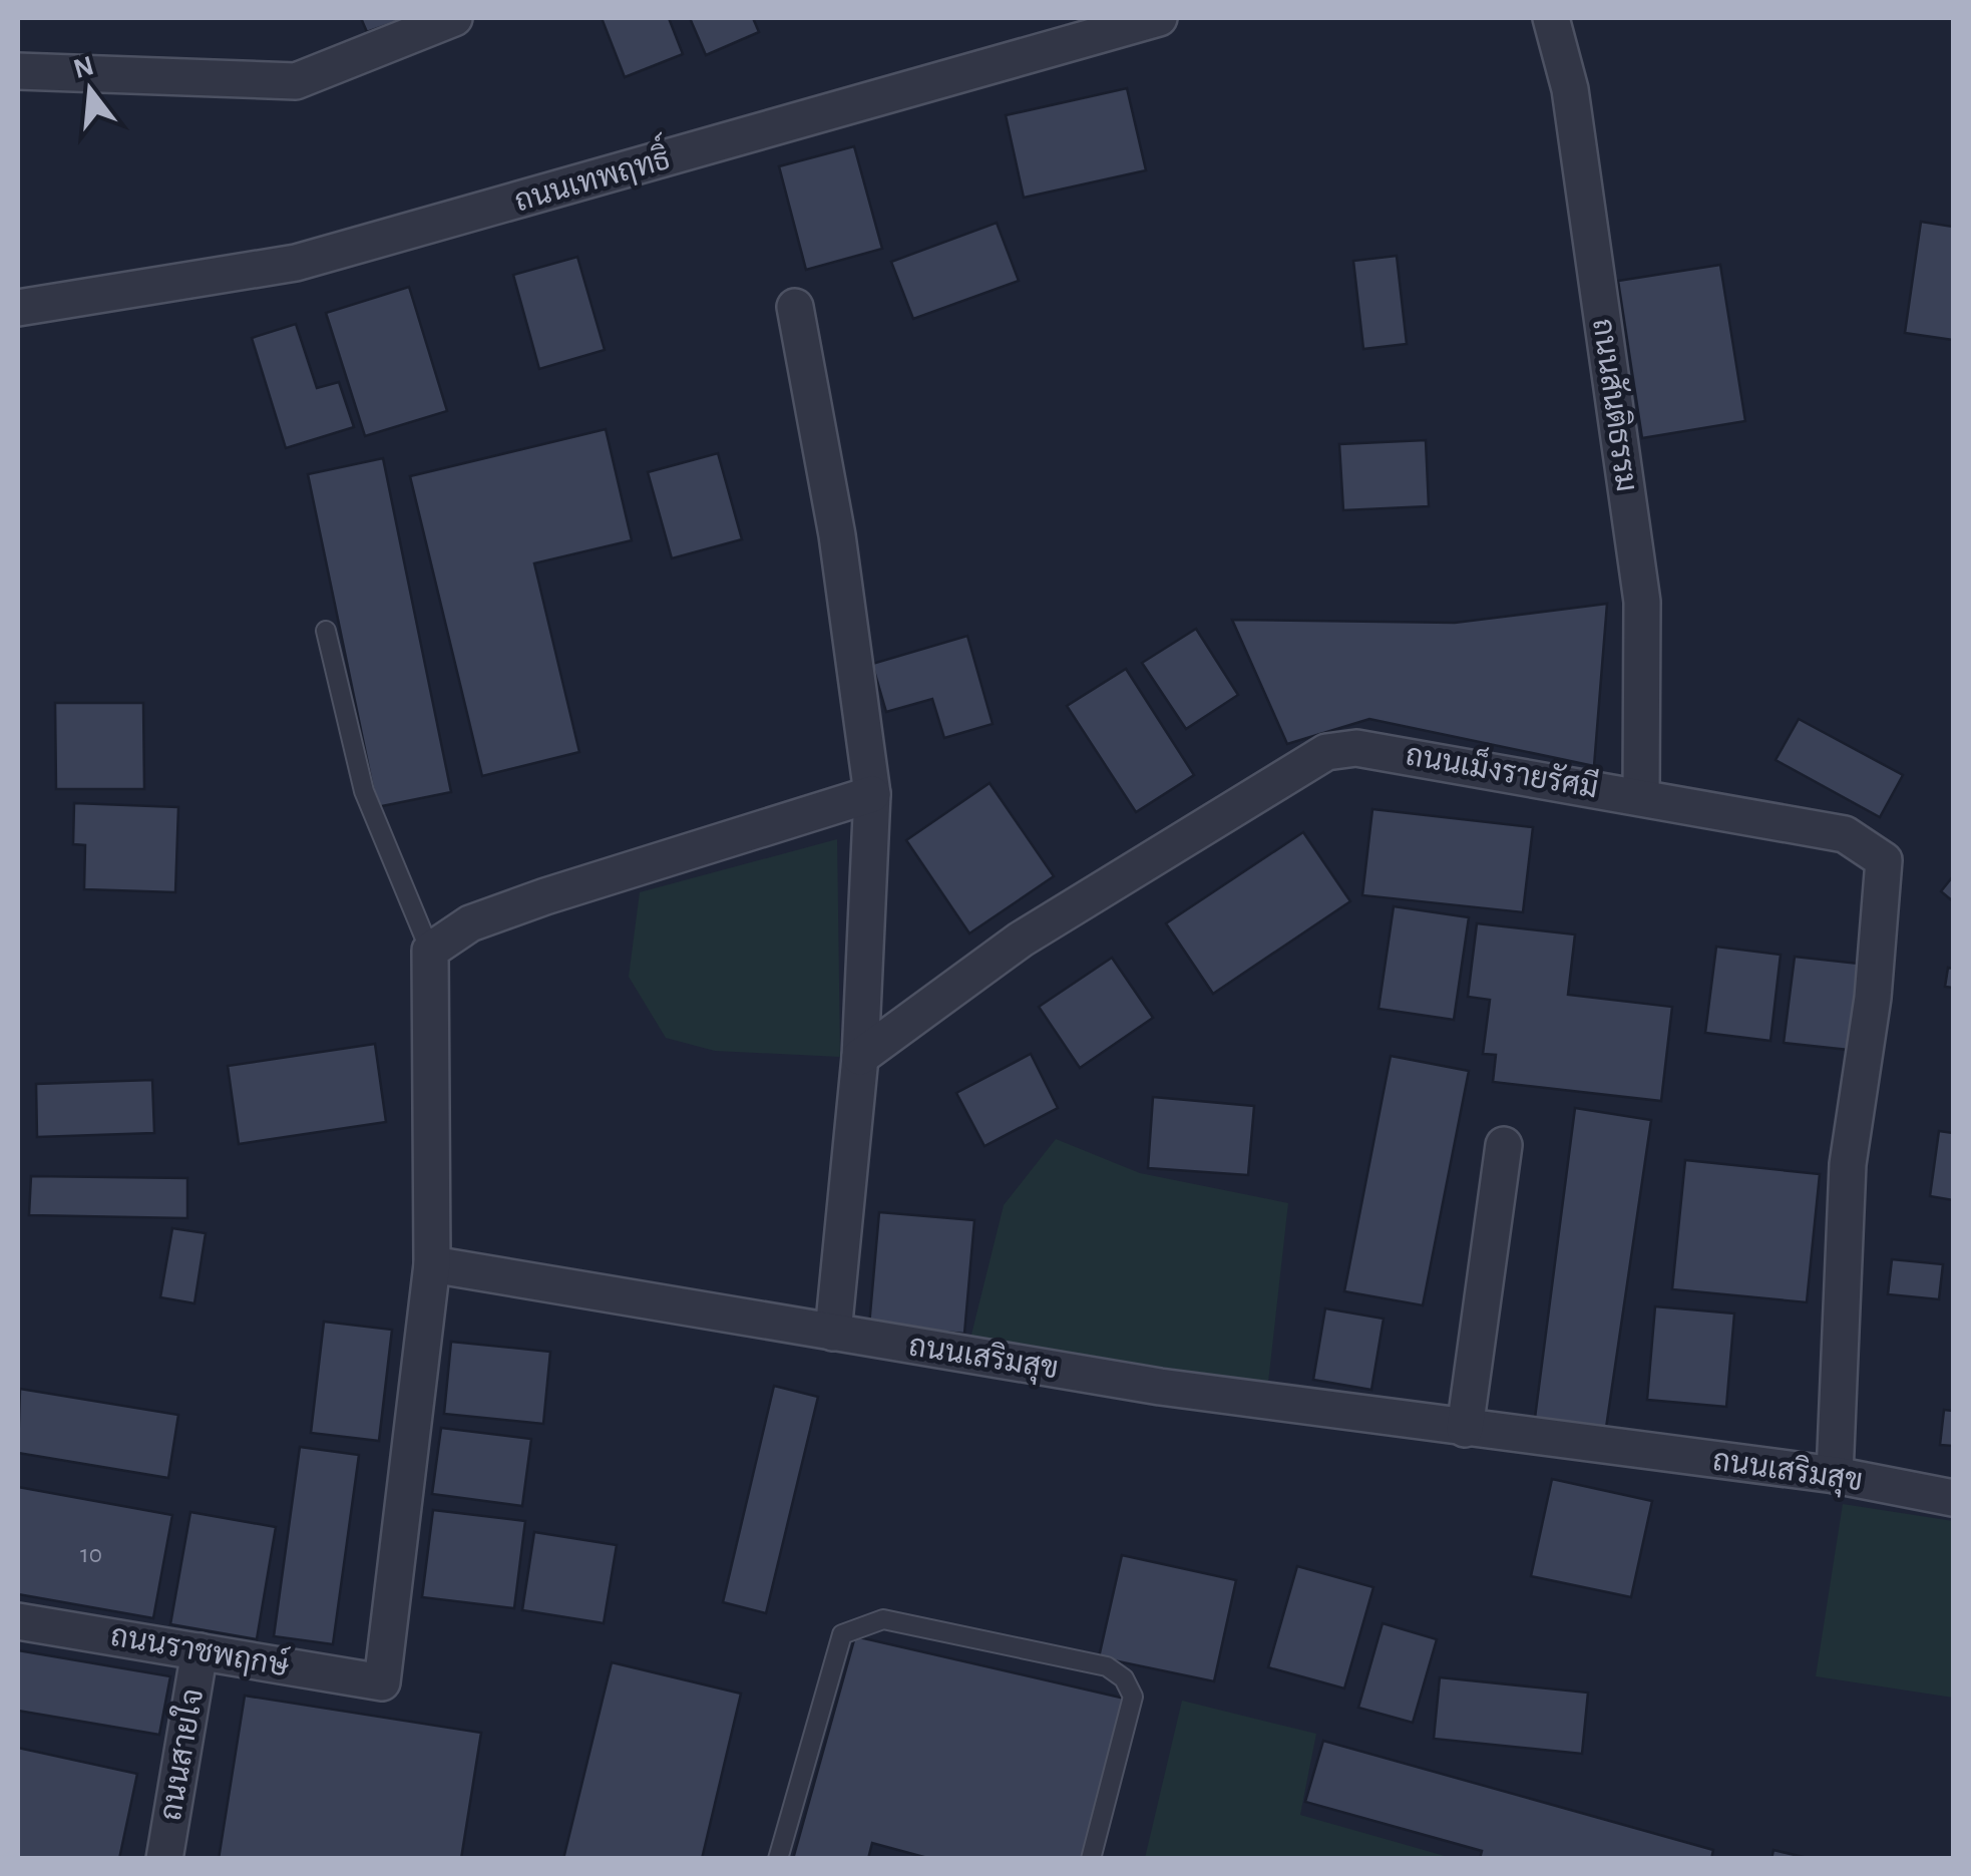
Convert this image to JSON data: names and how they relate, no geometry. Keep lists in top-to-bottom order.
{
  "streets": {
    "street": [
      "ถนนเทพฤทธิ์",
      "ถนนสันติธรรม",
      "ถนนเม็งรายรัศมี",
      "ถนนเสริมสุข",
      "ถนนราชพฤกษ์",
      "ถนนสายใจ"
    ]
  },
  "crossings": [
    ["ถนนสันติธรรม", "ถนนเม็งรายรัศมี"],
    ["ถนนเม็งรายรัศมี", "ถนนเสริมสุข"],
    ["ถนนเสริมสุข", "ถนนราชพฤกษ์"],
    ["ถนนราชพฤกษ์", "ถนนสายใจ"]
  ],
  "house_numbers": ["10"],
  "north": "top"
}
